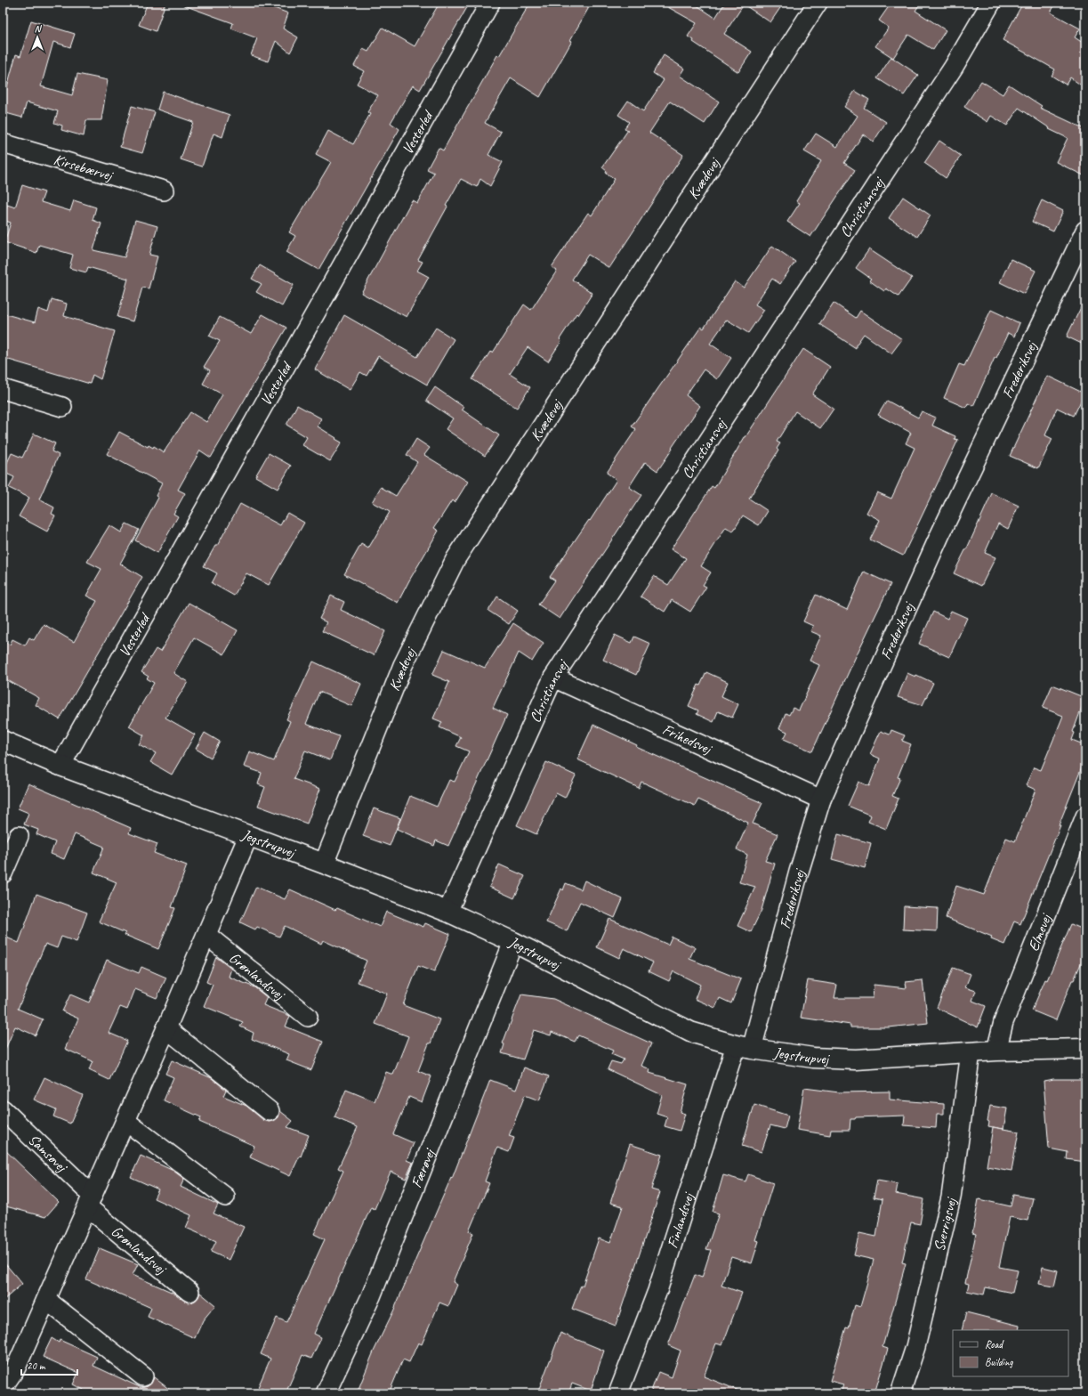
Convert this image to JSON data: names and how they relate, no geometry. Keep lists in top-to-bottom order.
{
  "streets": {
    "street": [
      "Vesterled",
      "Kirsebærvej",
      "Kvædevej",
      "Christiansvej",
      "Frederiksvej",
      "Frihedsvej",
      "Jegstrupvej",
      "Elmevej",
      "Grønlandsvej",
      "Samsøvej",
      "Færøvej",
      "Finlandsvej",
      "Sverrigsvej"
    ]
  },
  "crossings": [
    ["Vesterled", "Jegstrupvej"],
    ["Kvædevej", "Jegstrupvej"],
    ["Christiansvej", "Frihedsvej"],
    ["Christiansvej", "Jegstrupvej"],
    ["Frederiksvej", "Frihedsvej"],
    ["Frederiksvej", "Jegstrupvej"],
    ["Frederiksvej", "Finlandsvej"],
    ["Jegstrupvej", "Elmevej"],
    ["Jegstrupvej", "Færøvej"],
    ["Jegstrupvej", "Finlandsvej"],
    ["Jegstrupvej", "Sverrigsvej"],
    ["Grønlandsvej", "Samsøvej"]
  ],
  "legend": ["Road", "Building"],
  "scale_bar": "20 m",
  "north": "top"
}
